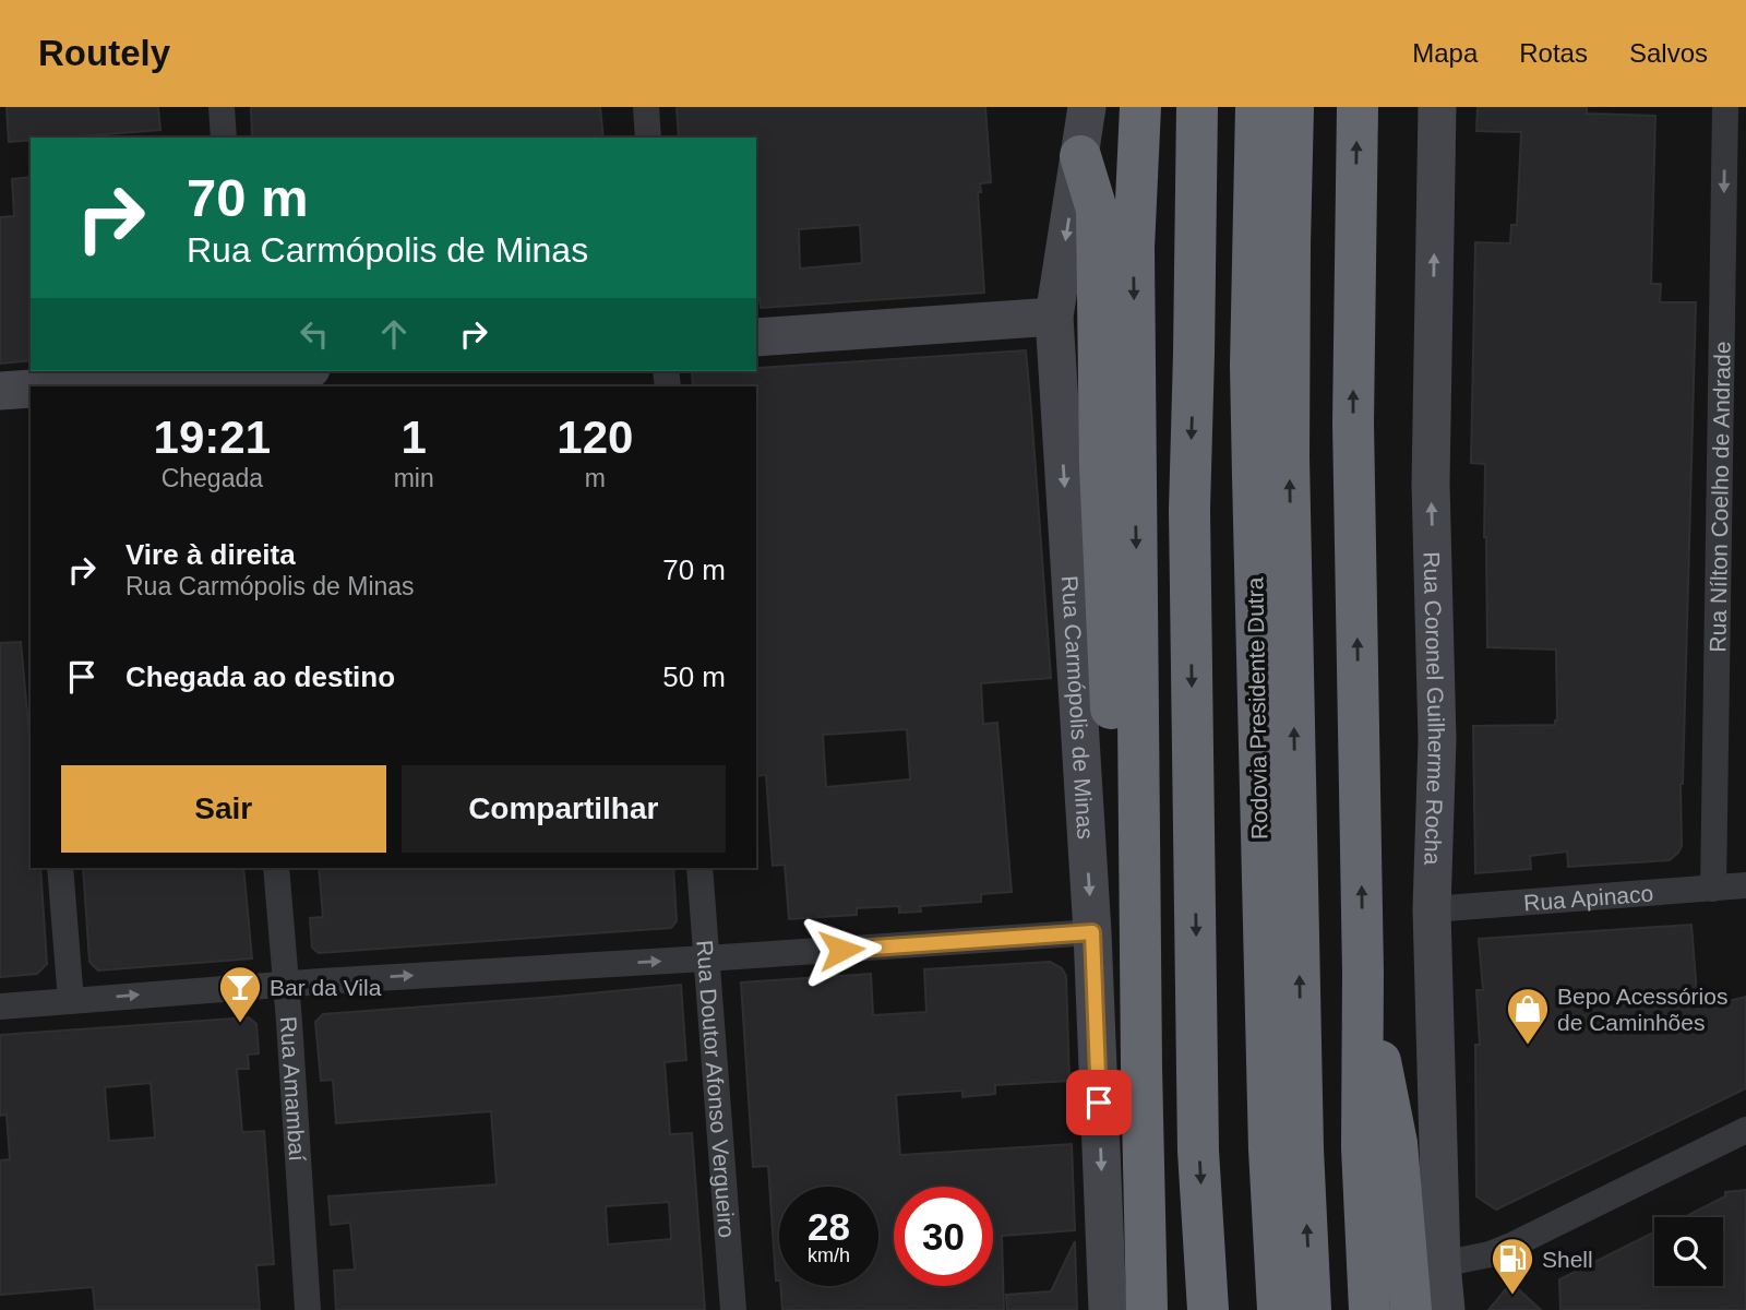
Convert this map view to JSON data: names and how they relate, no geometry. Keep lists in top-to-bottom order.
{
  "streets": {
    "highway": ["Rodovia Presidente Dutra"],
    "main road": ["Rua Carmópolis de Minas", "Rua Coronel Guilherme Rocha"],
    "street": [
      "Rua Nílton Coelho de Andrade",
      "Rua Apinaco",
      "Rua Amambaí",
      "Rua Doutor Afonso Vergueiro"
    ]
  },
  "crossings": [
    ["Rua Nílton Coelho de Andrade", "Rua Apinaco"],
    ["Rua Coronel Guilherme Rocha", "Rua Apinaco"]
  ],
  "one_way": ["Rua Nílton Coelho de Andrade", "Rua Carmópolis de Minas", "Rua Coronel Guilherme Rocha"],
  "places": {
    "bar": ["Bar da Vila"],
    "shop": ["Bepo Acessórios de Caminhões"],
    "fuel station": ["Shell"]
  },
  "page": {
    "header": "Routely",
    "nav": ["Mapa", "Rotas", "Salvos"],
    "turn": ["70 m", "Rua Carmópolis de Minas"],
    "eta": [
      "19:21",
      "Chegada",
      "1",
      "min",
      "120",
      "m"
    ],
    "list": [
      {
        "name": "Vire à direita",
        "note": "Rua Carmópolis de Minas",
        "value": "70 m"
      },
      {
        "name": "Chegada ao destino",
        "value": "50 m"
      }
    ],
    "buttons": ["Sair", "Compartilhar"],
    "speed": "28 km/h",
    "limit": "30"
  }
}
